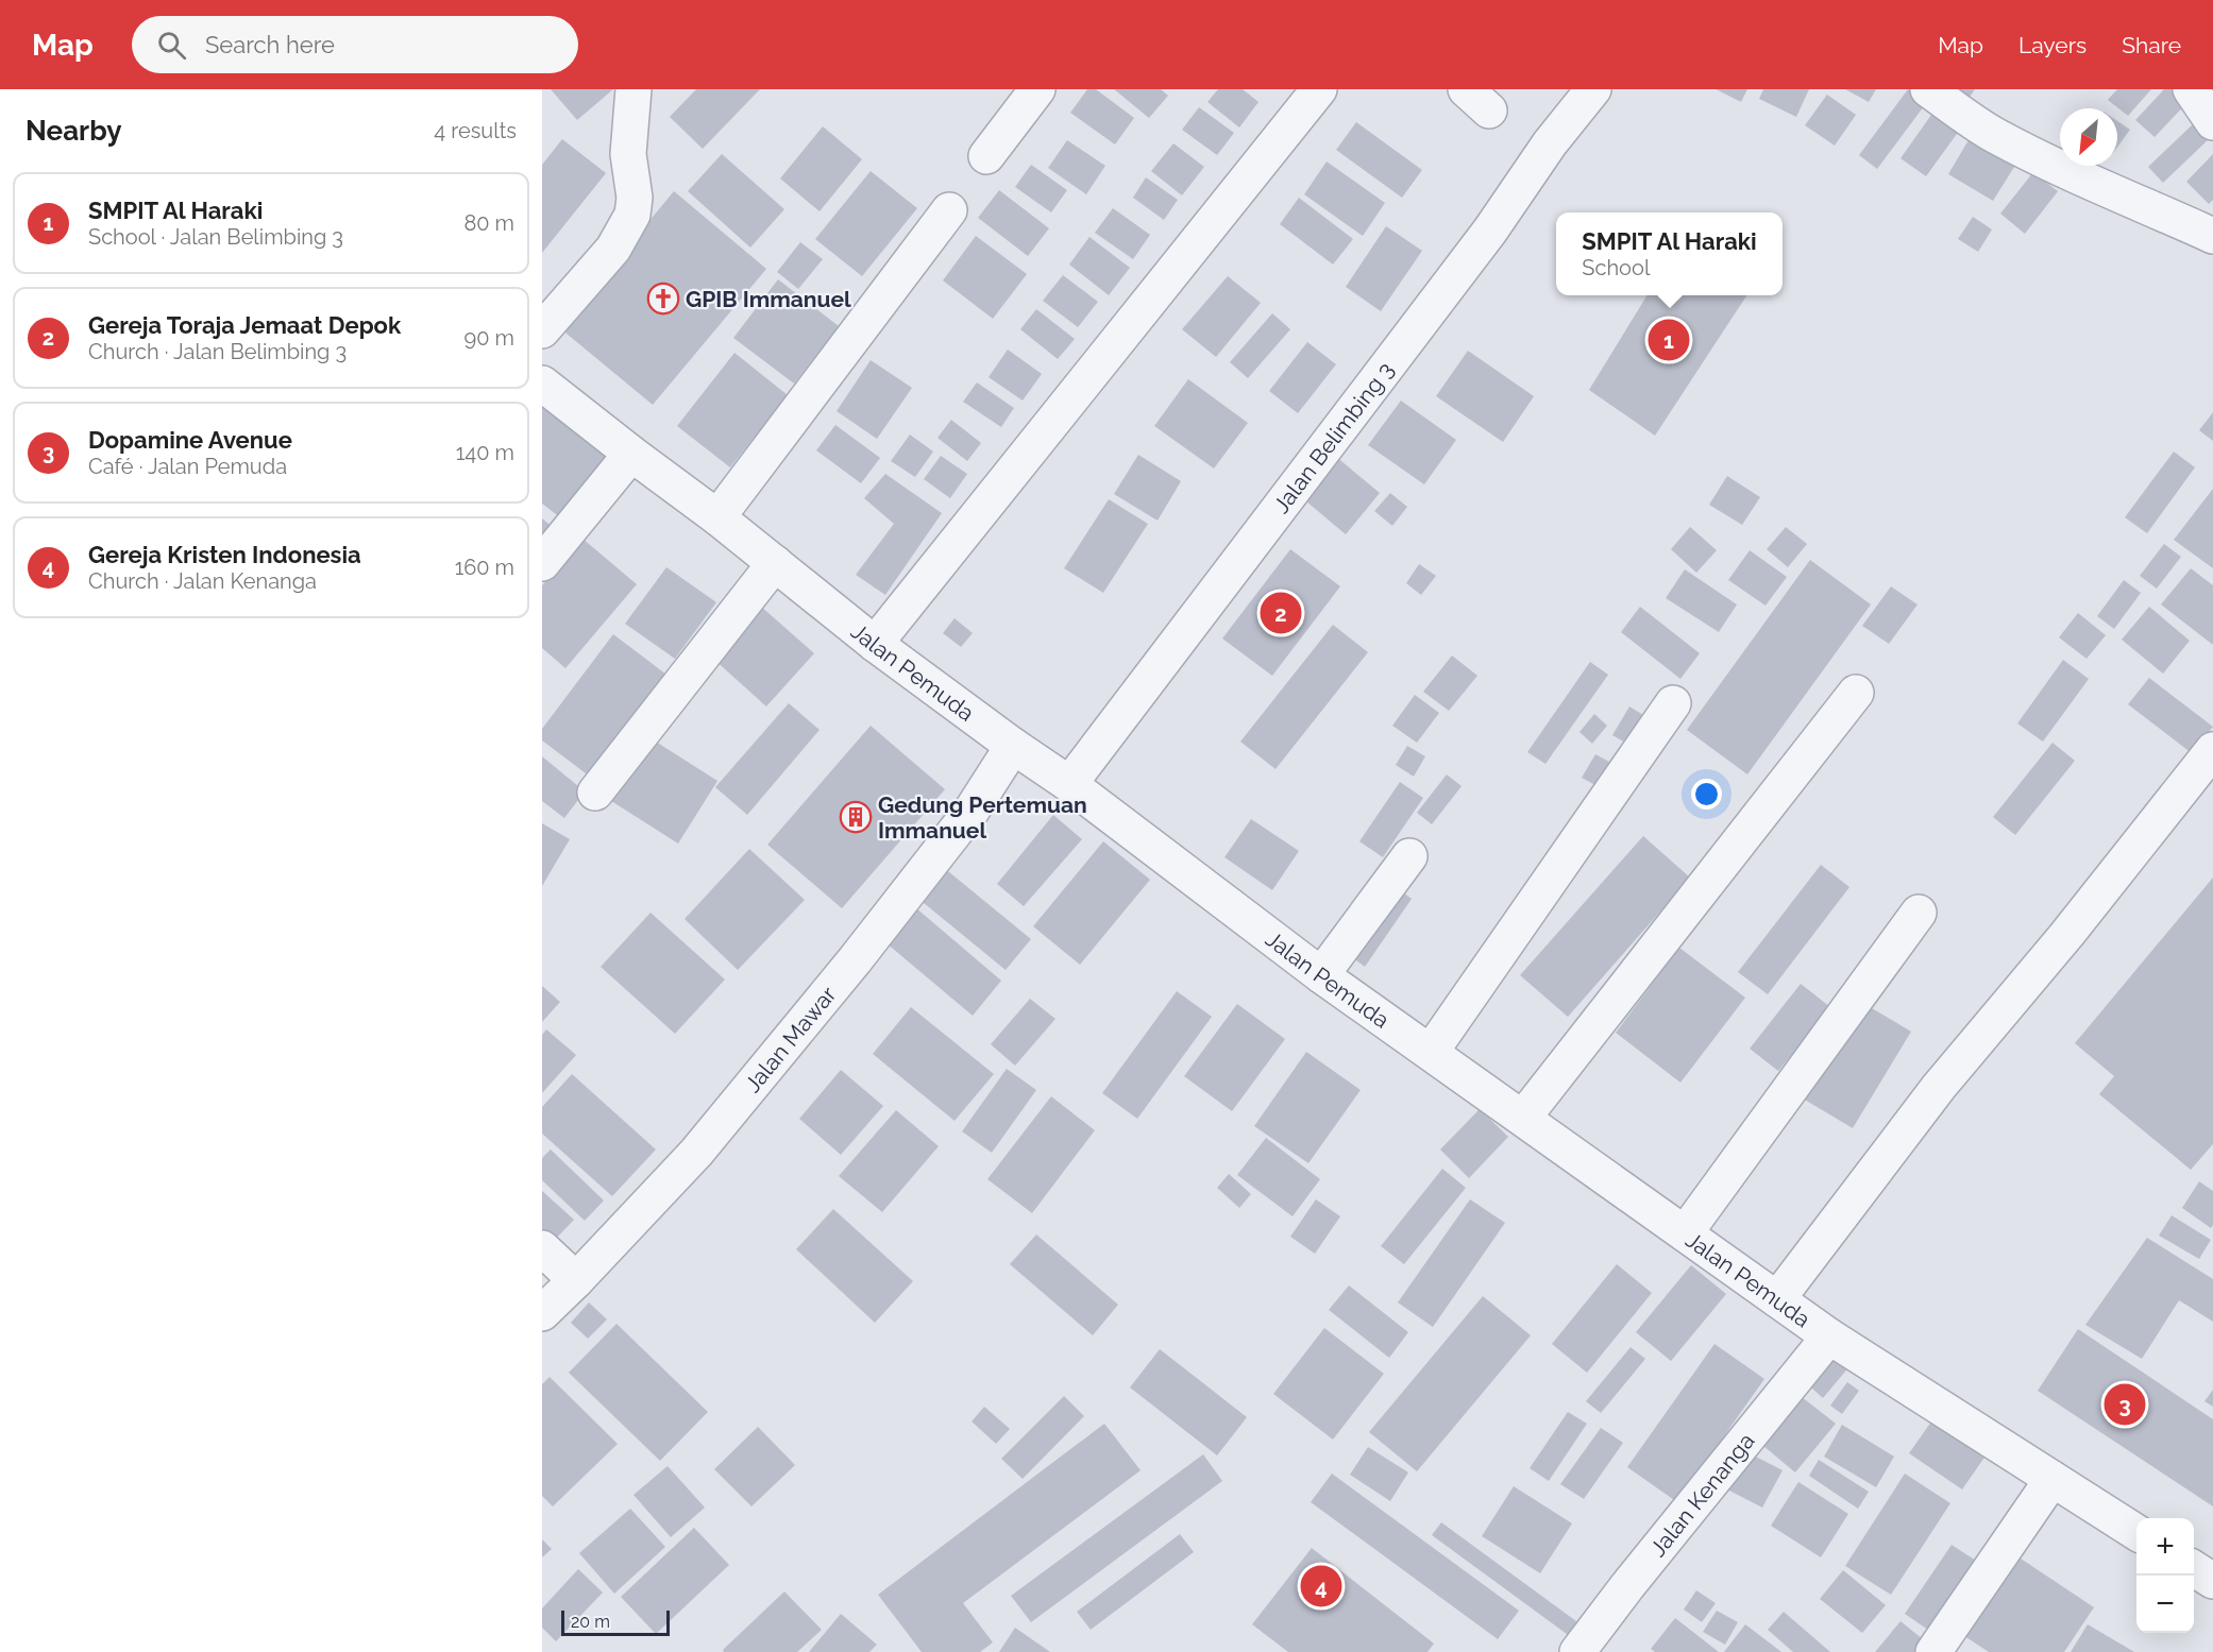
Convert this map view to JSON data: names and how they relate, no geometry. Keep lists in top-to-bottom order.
{
  "streets": {
    "street": [
      "Jalan Belimbing 3",
      "Jalan Pemuda",
      "Jalan Mawar",
      "Jalan Kenanga"
    ]
  },
  "crossings": [
    ["Jalan Belimbing 3", "Jalan Pemuda"],
    ["Jalan Pemuda", "Jalan Mawar"],
    ["Jalan Pemuda", "Jalan Kenanga"]
  ],
  "places": {
    "church": ["GPIB Immanuel"],
    "building": ["Gedung Pertemuan Immanuel"]
  },
  "scale_bar": "20 m",
  "north": "bottom left",
  "page": {
    "header": "Map",
    "search": "Search here",
    "nav": ["Map", "Layers", "Share"],
    "heading": ["Nearby", "4 results"],
    "list": [
      {
        "mark": "1",
        "name": "SMPIT Al Haraki",
        "note": "School · Jalan Belimbing 3",
        "value": "80 m"
      },
      {
        "mark": "2",
        "name": "Gereja Toraja Jemaat Depok",
        "note": "Church · Jalan Belimbing 3",
        "value": "90 m"
      },
      {
        "mark": "3",
        "name": "Dopamine Avenue",
        "note": "Café · Jalan Pemuda",
        "value": "140 m"
      },
      {
        "mark": "4",
        "name": "Gereja Kristen Indonesia",
        "note": "Church · Jalan Kenanga",
        "value": "160 m"
      }
    ],
    "popup": ["SMPIT Al Haraki", "School"],
    "pins": [
      "1",
      "2",
      "3",
      "4"
    ],
    "map_buttons": ["+", "−"],
    "scale": "20 m"
  }
}
